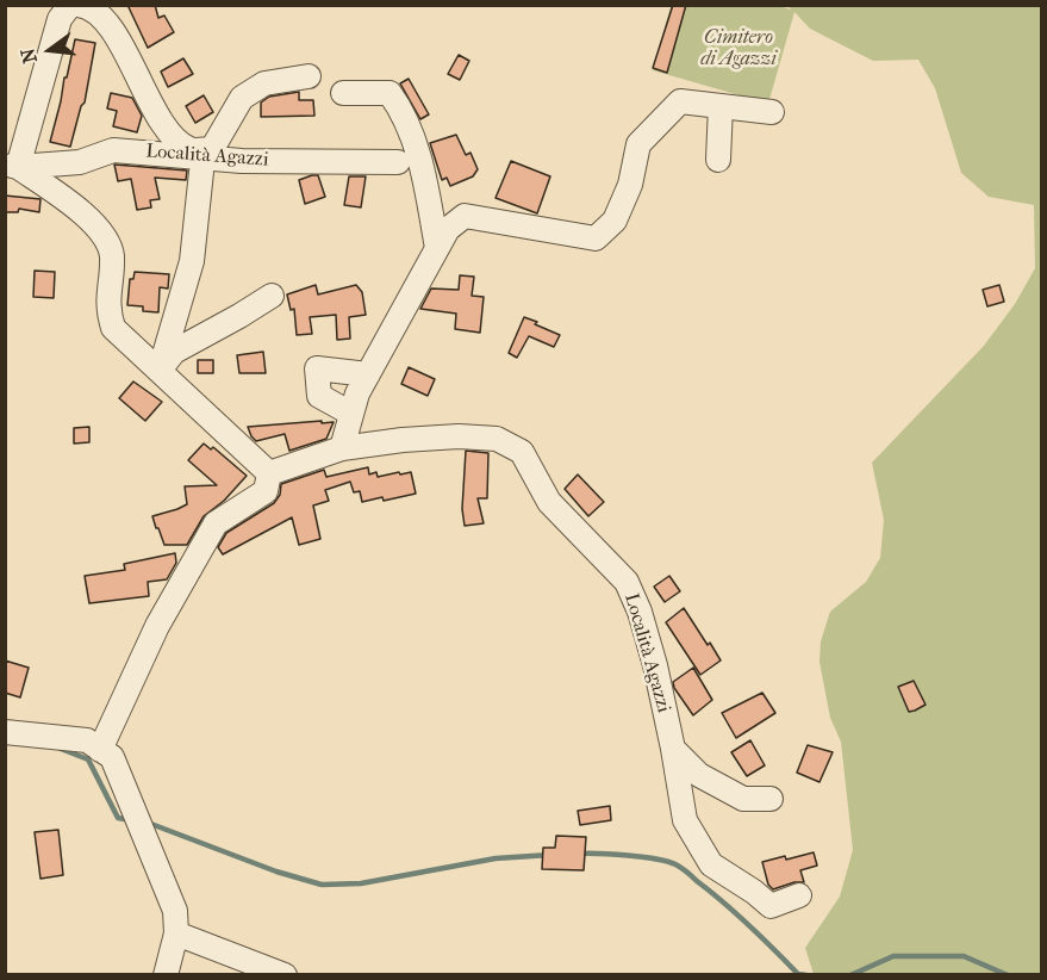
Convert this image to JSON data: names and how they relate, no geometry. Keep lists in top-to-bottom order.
{
  "streets": {
    "street": ["Località Agazzi"]
  },
  "parks": ["Cimitero di Agazzi"],
  "north": "left"
}
